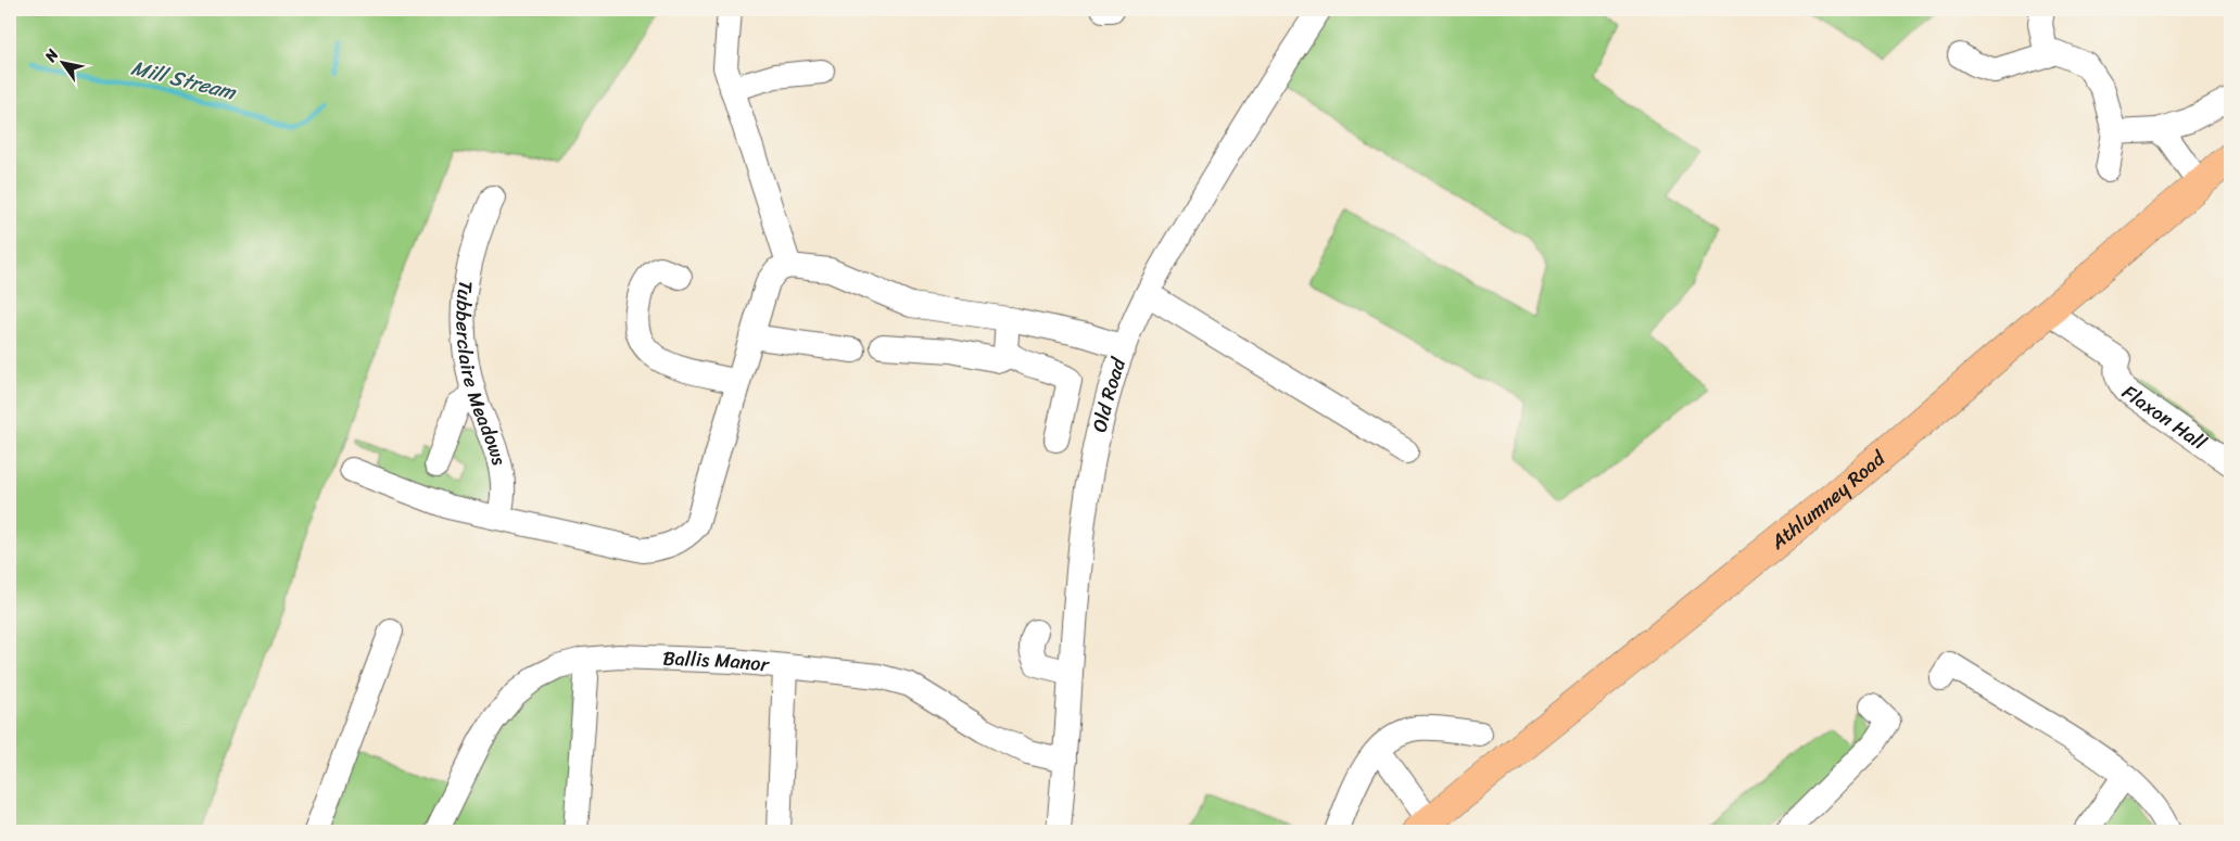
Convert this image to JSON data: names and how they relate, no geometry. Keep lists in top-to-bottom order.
{
  "streets": {
    "main road": ["Athlumney Road"],
    "street": [
      "Tubberclaire Meadows",
      "Old Road",
      "Flaxon Hall",
      "Ballis Manor"
    ]
  },
  "crossings": [
    ["Old Road", "Ballis Manor"],
    ["Flaxon Hall", "Athlumney Road"]
  ],
  "water": ["Mill Stream"],
  "north": "top left"
}
